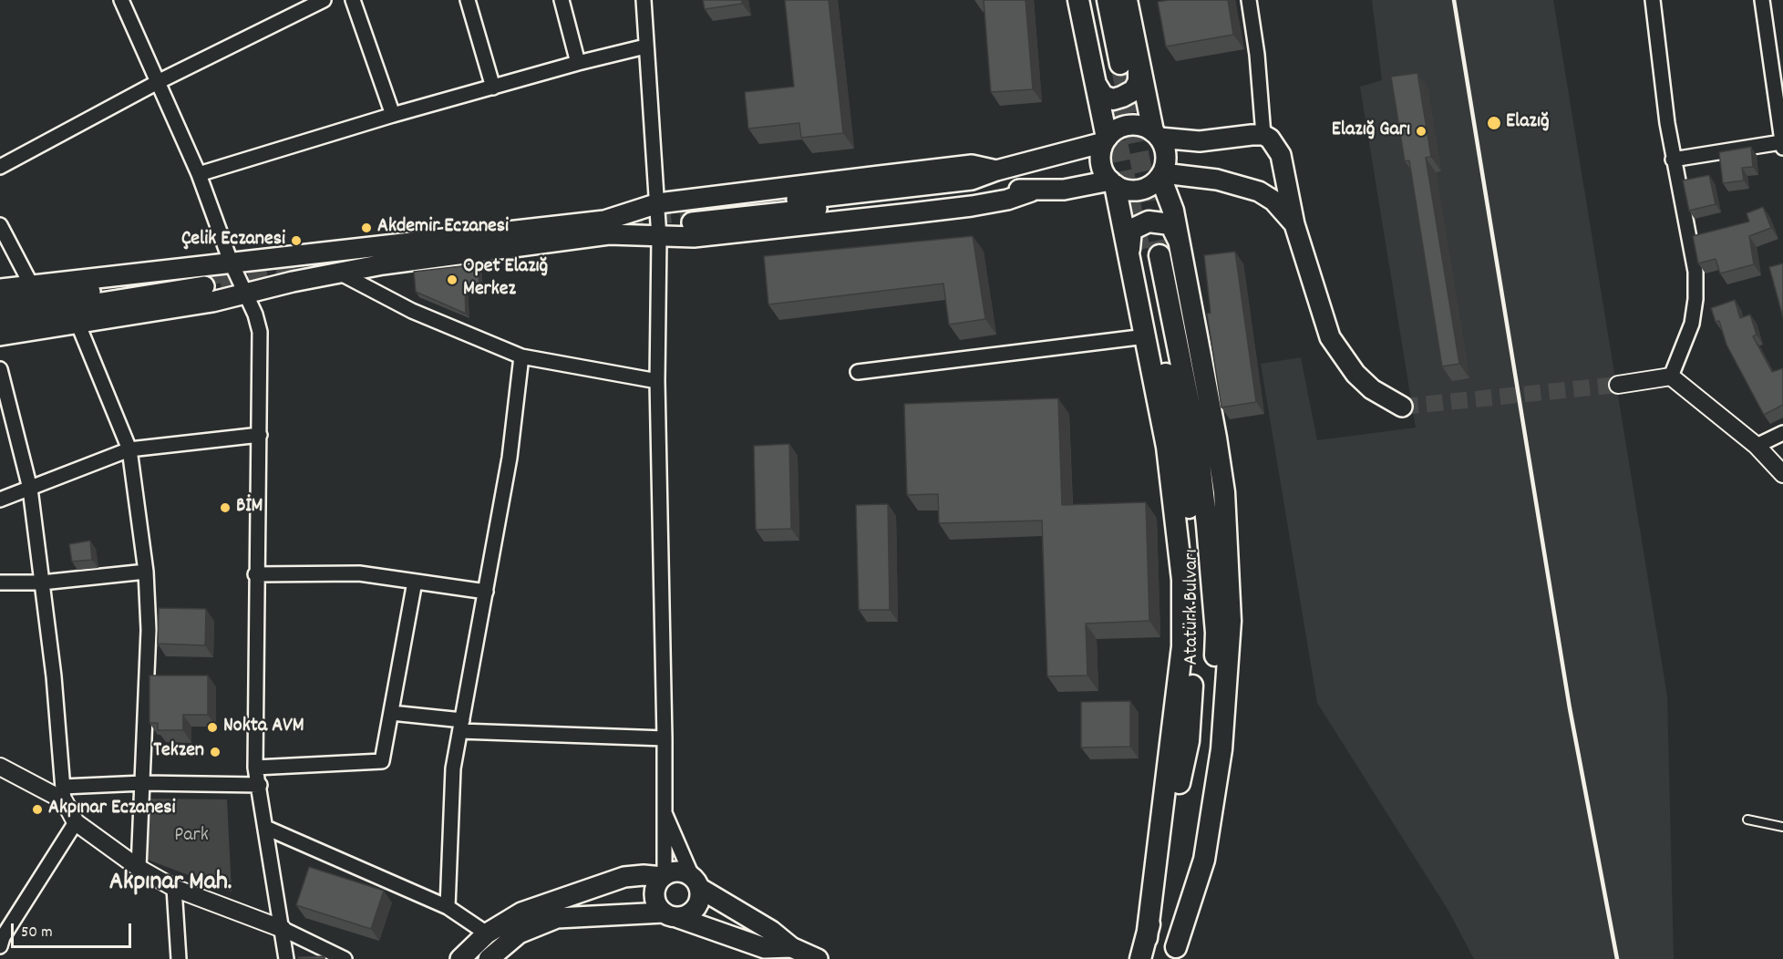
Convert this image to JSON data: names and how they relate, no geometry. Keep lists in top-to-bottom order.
{
  "streets": {
    "main road": ["Atatürk Bulvarı"]
  },
  "districts": ["Akpınar Mah."],
  "parks": ["Park"],
  "places": [
    "Elazığ",
    "Elazığ Garı",
    "Akdemir Eczanesi",
    "Çelik Eczanesi",
    "Opet Elazığ Merkez",
    "BİM",
    "Nokta AVM",
    "Tekzen",
    "Akpınar Eczanesi"
  ],
  "scale_bar": "50 m"
}
